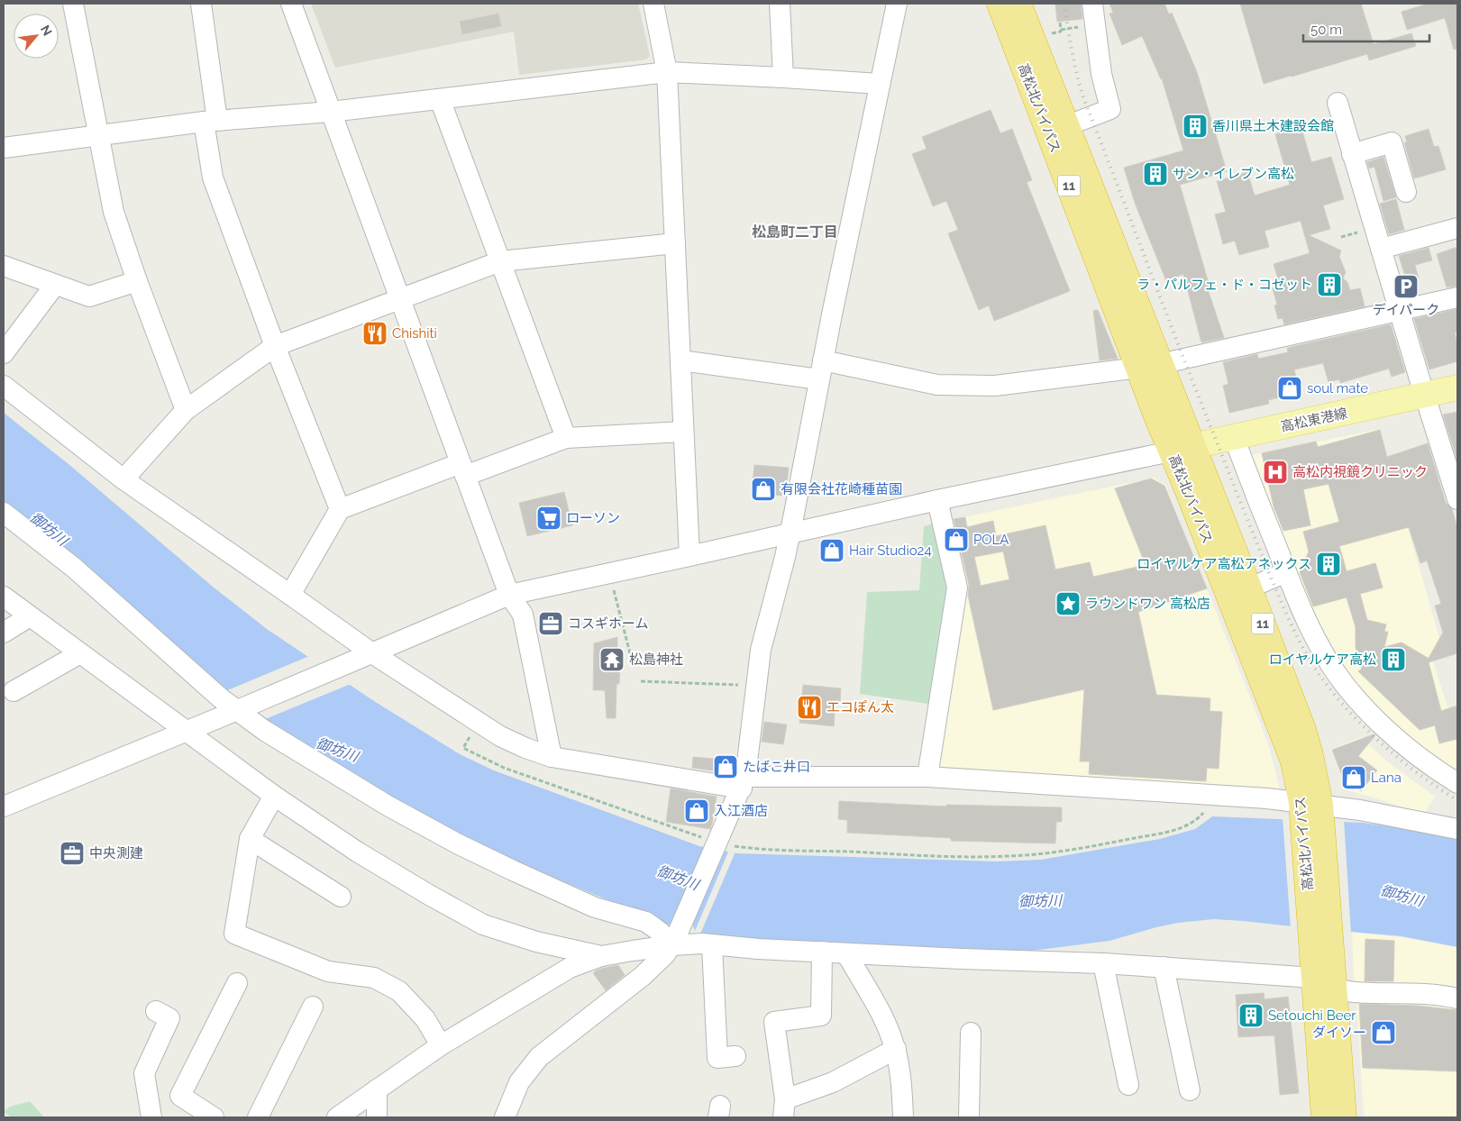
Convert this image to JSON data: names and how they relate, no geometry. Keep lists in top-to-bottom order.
{
  "streets": {
    "highway": ["高松北バイパス", "11"],
    "main road": ["高松東港線"]
  },
  "crossings": [
    ["高松北バイパス", "高松東港線"]
  ],
  "districts": ["松島町二丁目"],
  "water": ["御坊川"],
  "places": {
    "building": [
      "香川県土木建設会館",
      "サン・イレブン高松",
      "ラ・パルフェ・ド・コゼット",
      "ロイヤルケア高松アネックス",
      "ロイヤルケア高松",
      "Setouchi Beer"
    ],
    "parking": ["デイパーク"],
    "restaurant": ["Chishiti", "エコぽん太"],
    "shop": [
      "soul mate",
      "有限会社花崎種苗園",
      "POLA",
      "Hair Studio24",
      "たばこ井口",
      "Lana",
      "入江酒店",
      "ダイソー"
    ],
    "hospital": ["高松内視鏡クリニック"],
    "supermarket": ["ローソン"],
    "place": ["ラウンドワン 高松店"],
    "office": ["コスギホーム", "中央測建"],
    "temple": ["松島神社"]
  },
  "scale_bar": "50 m",
  "north": "top right"
}
